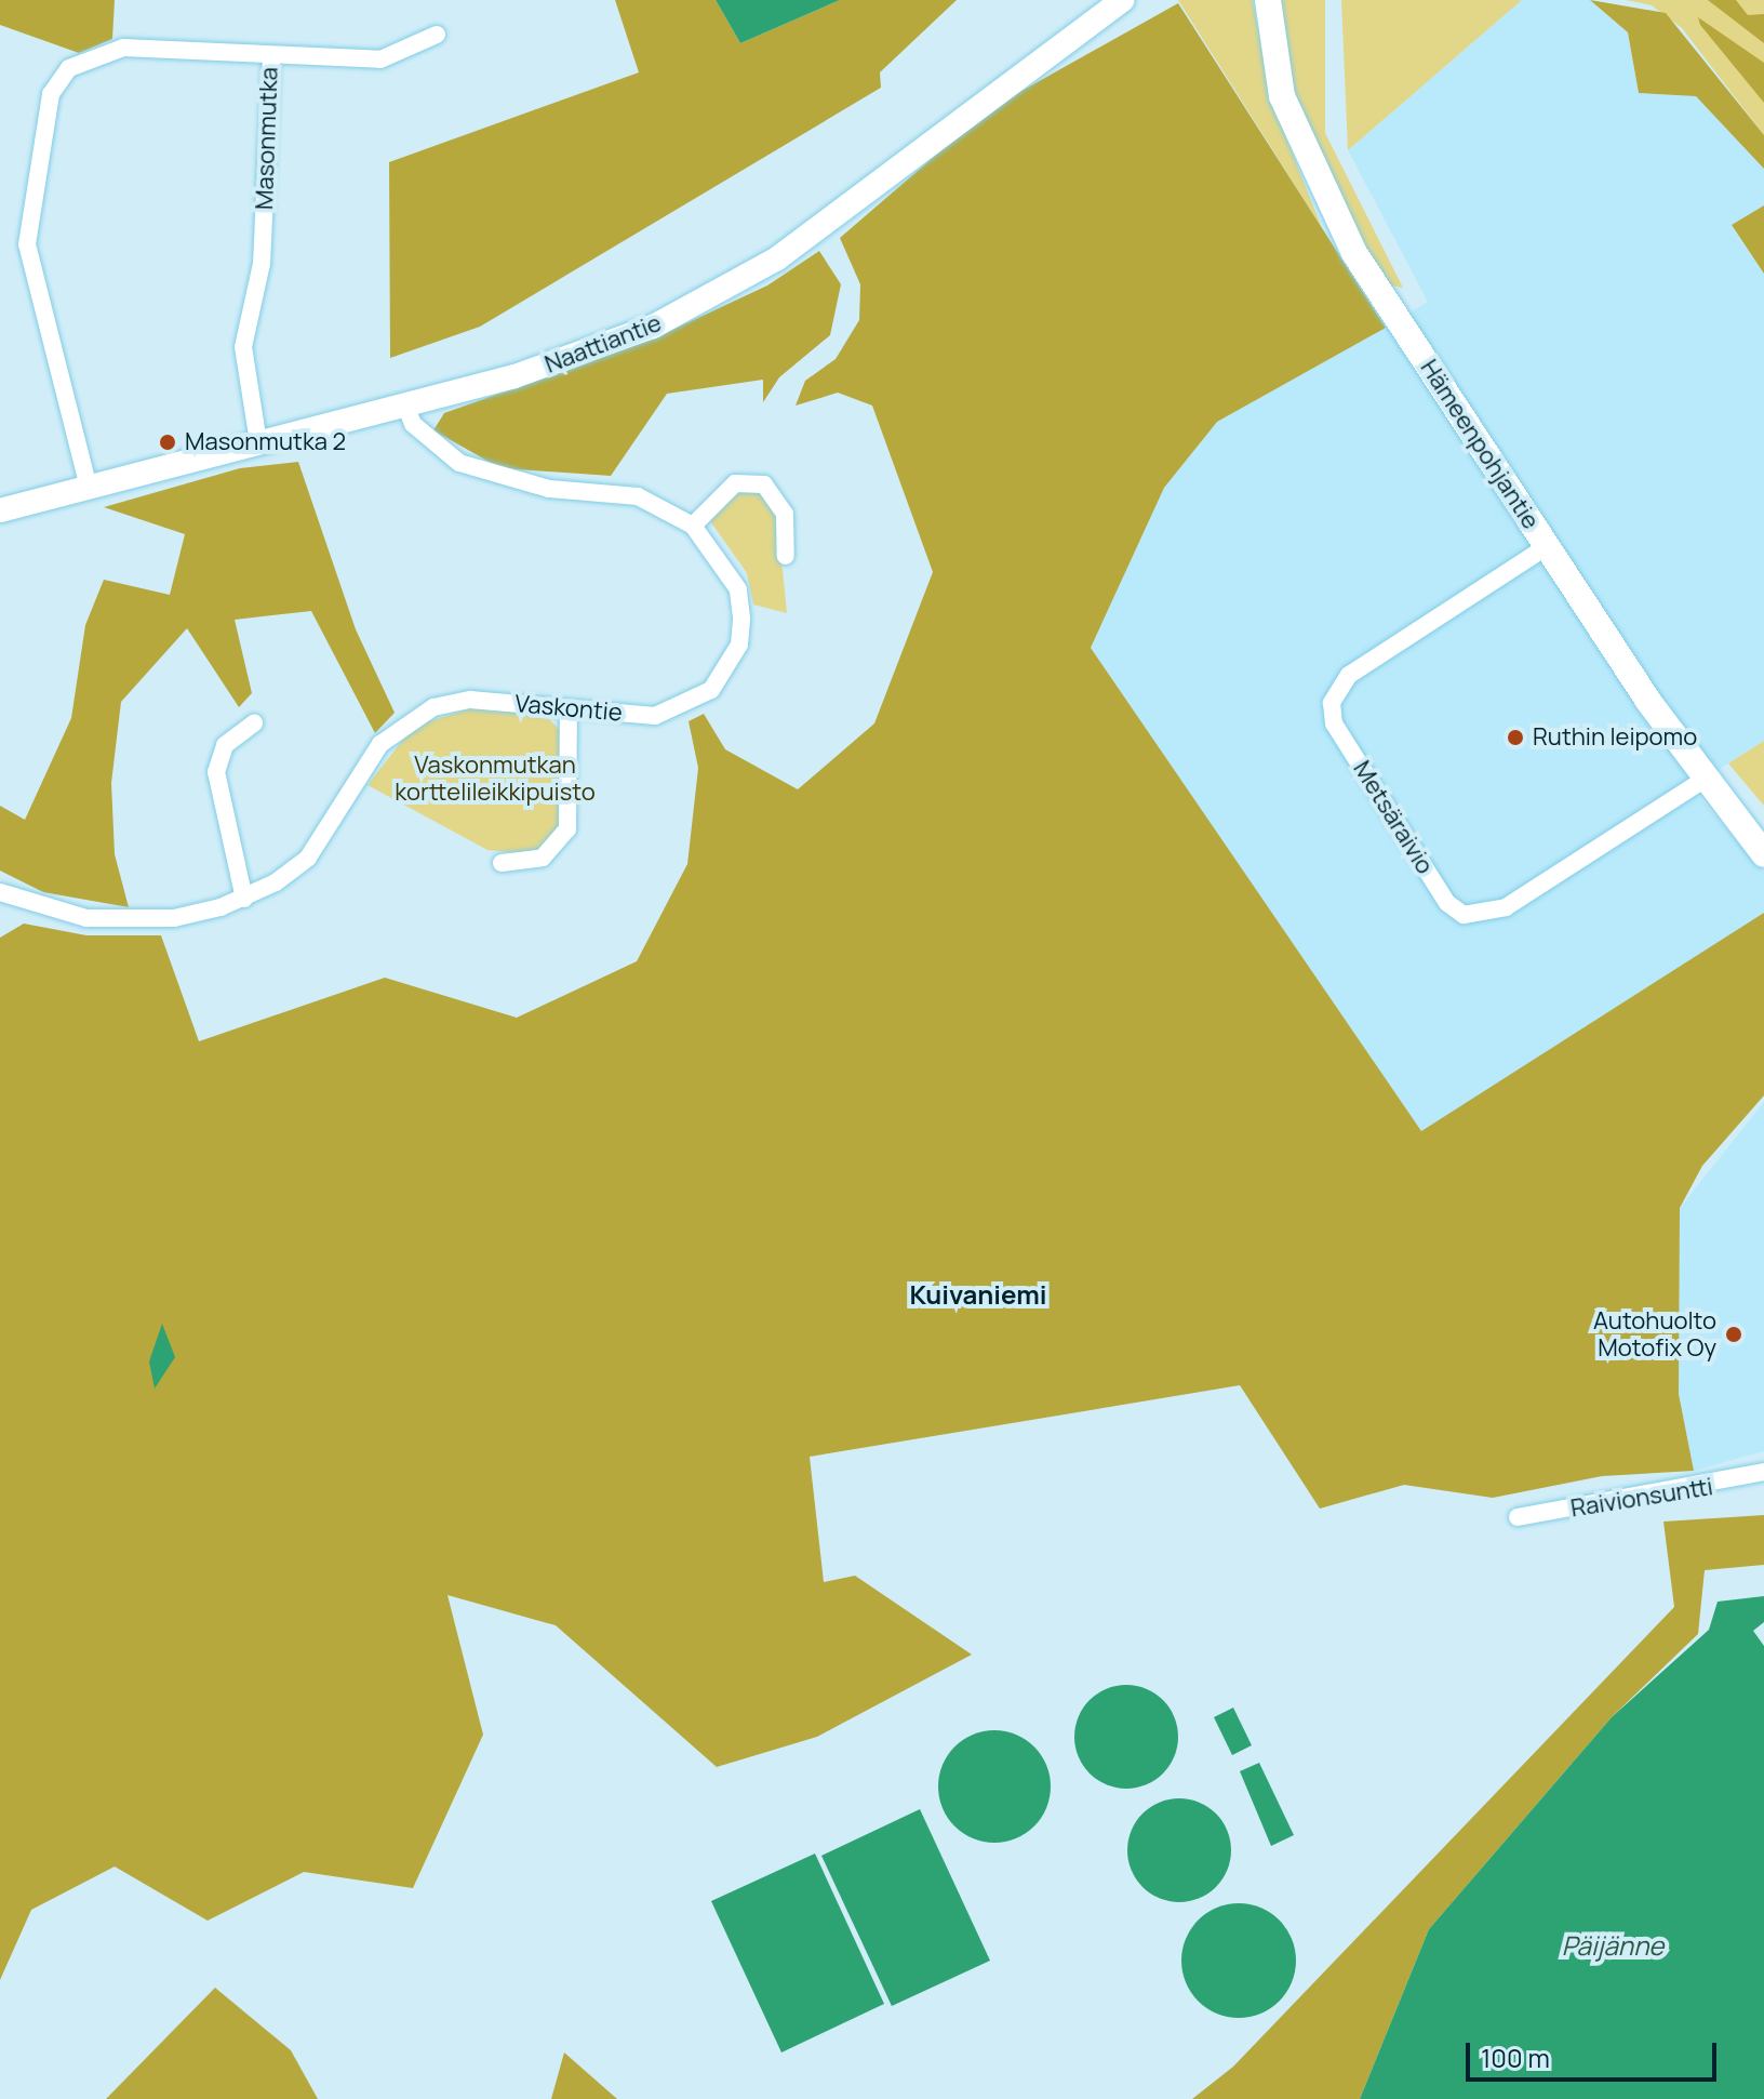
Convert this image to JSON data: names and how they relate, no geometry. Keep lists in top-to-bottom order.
{
  "streets": {
    "main road": ["Hämeenpohjantie"],
    "street": [
      "Masonmutka",
      "Naattiantie",
      "Vaskontie",
      "Metsäraivio",
      "Raivionsuntti"
    ]
  },
  "crossings": [
    ["Masonmutka", "Naattiantie"],
    ["Naattiantie", "Vaskontie"],
    ["Hämeenpohjantie", "Metsäraivio"]
  ],
  "districts": ["Kuivaniemi"],
  "water": ["Päijänne"],
  "parks": ["Vaskonmutkan korttelileikkipuisto"],
  "places": ["Masonmutka 2", "Ruthin leipomo", "Autohuolto Motofix Oy"],
  "scale_bar": "100 m"
}
